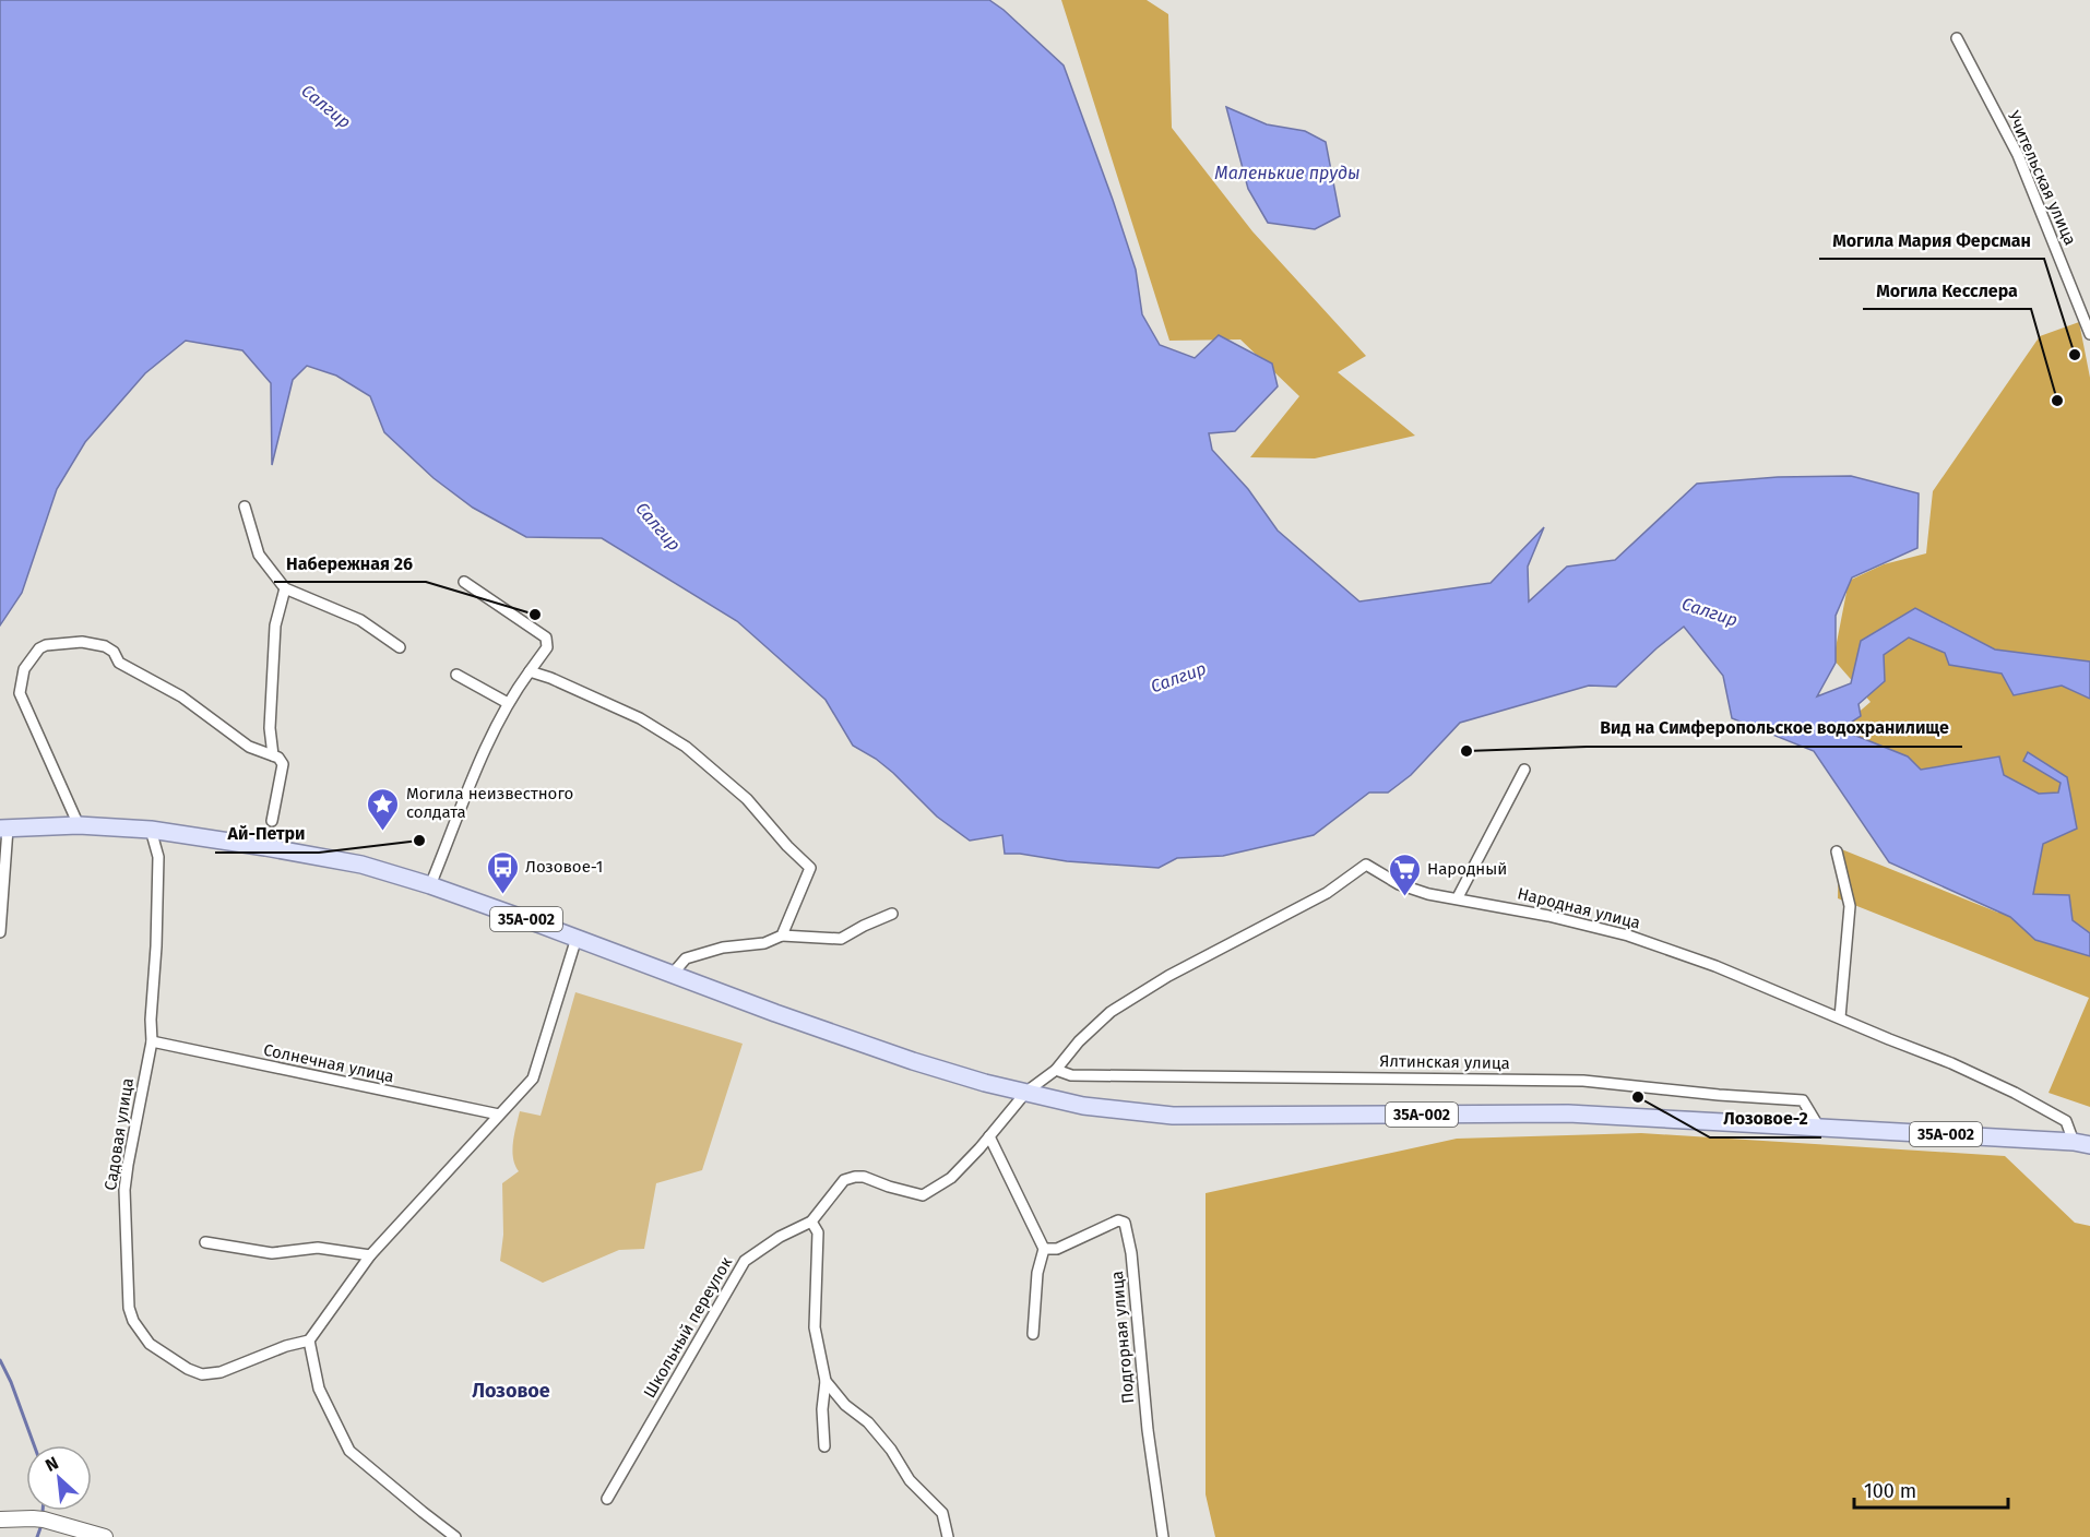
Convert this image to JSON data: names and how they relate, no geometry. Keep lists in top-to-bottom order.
{
  "streets": {
    "main road": ["35А-002"],
    "street": [
      "Учительская улица",
      "Народная улица",
      "Ялтинская улица",
      "Солнечная улица",
      "Садовая улица",
      "Школьный переулок",
      "Подгорная улица"
    ]
  },
  "crossings": [
    ["Народная улица", "35А-002"],
    ["Народная улица", "Ялтинская улица"],
    ["Народная улица", "Школьный переулок"],
    ["35А-002", "Ялтинская улица"],
    ["35А-002", "Садовая улица"],
    ["Солнечная улица", "Садовая улица"]
  ],
  "districts": ["Лозовое"],
  "water": ["Салгир", "Маленькие пруды"],
  "places": {
    "other": [
      "Могила Мария Ферсман",
      "Могила Кесслера",
      "Набережная 26",
      "Вид на Симферопольское водохранилище",
      "Ай-Петри",
      "Лозовое-2"
    ],
    "place": ["Могила неизвестного солдата"],
    "bus stop": ["Лозовое-1"],
    "supermarket": ["Народный"]
  },
  "scale_bar": "100 m",
  "north": "top left"
}
